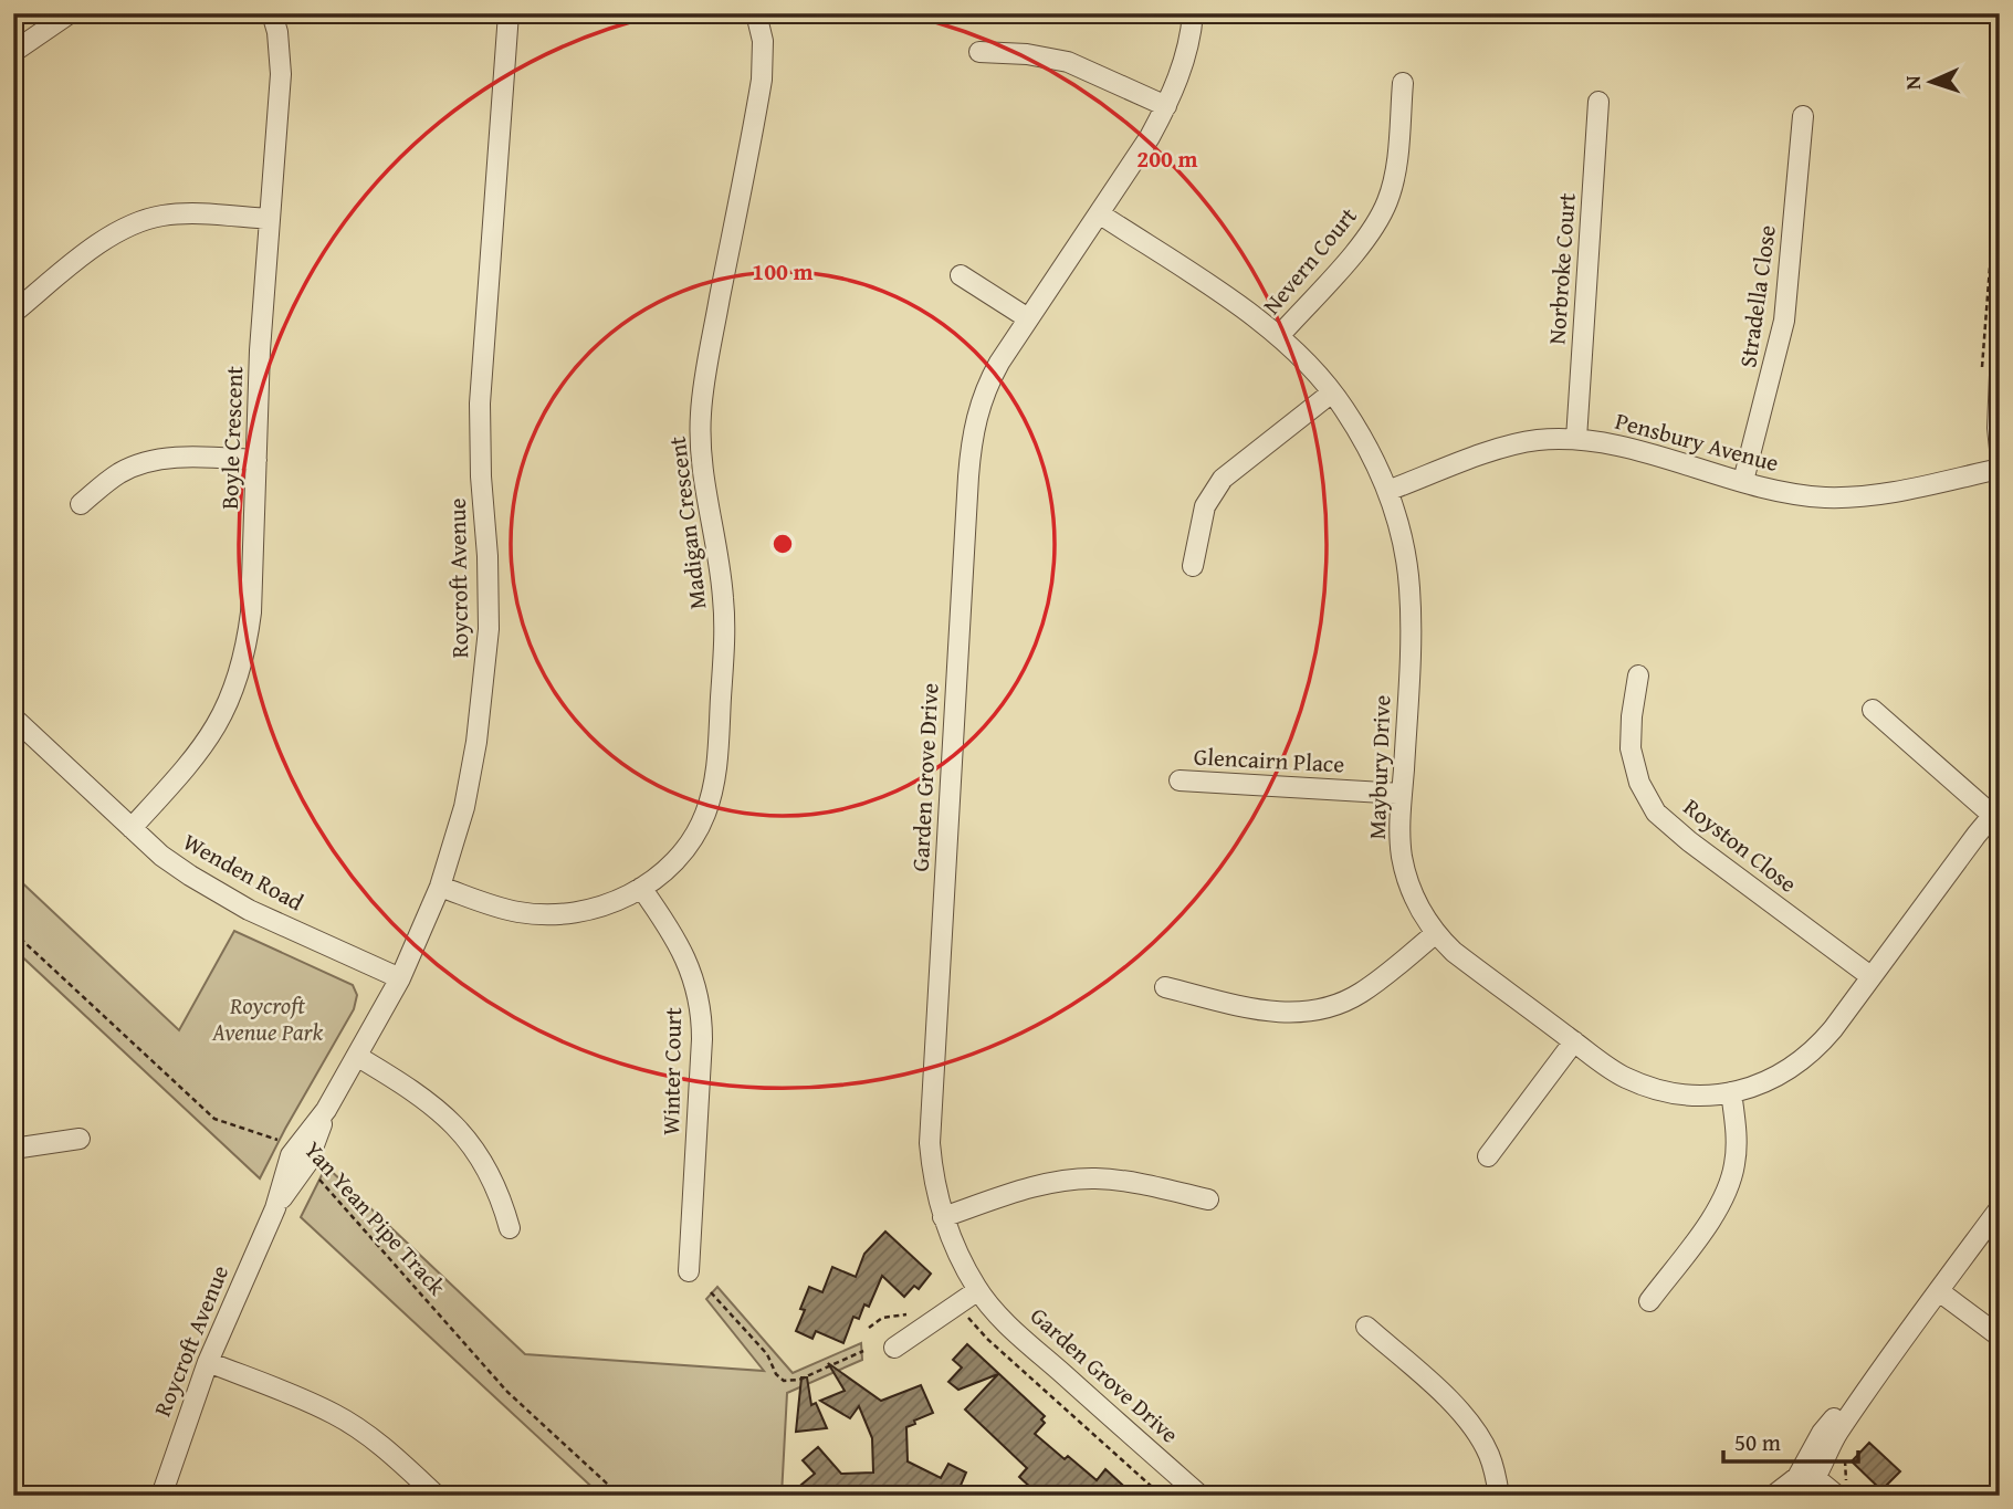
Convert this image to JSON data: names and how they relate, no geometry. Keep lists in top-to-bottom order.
{
  "streets": {
    "street": [
      "Nevern Court",
      "Norbroke Court",
      "Stradella Close",
      "Boyle Crescent",
      "Pensbury Avenue",
      "Madigan Crescent",
      "Roycroft Avenue",
      "Glencairn Place",
      "Maybury Drive",
      "Garden Grove Drive",
      "Royston Close",
      "Wenden Road",
      "Winter Court"
    ],
    "path": ["Yan Yean Pipe Track"]
  },
  "crossings": [
    ["Nevern Court", "Maybury Drive"],
    ["Norbroke Court", "Pensbury Avenue"],
    ["Stradella Close", "Pensbury Avenue"],
    ["Boyle Crescent", "Wenden Road"],
    ["Pensbury Avenue", "Maybury Drive"],
    ["Madigan Crescent", "Roycroft Avenue"],
    ["Madigan Crescent", "Winter Court"],
    ["Roycroft Avenue", "Wenden Road"],
    ["Roycroft Avenue", "Yan Yean Pipe Track"],
    ["Glencairn Place", "Maybury Drive"],
    ["Maybury Drive", "Garden Grove Drive"],
    ["Maybury Drive", "Royston Close"]
  ],
  "parks": ["Roycroft Avenue Park"],
  "scale_bar": "50 m",
  "north": "left",
  "rings": ["200 m", "100 m"]
}
